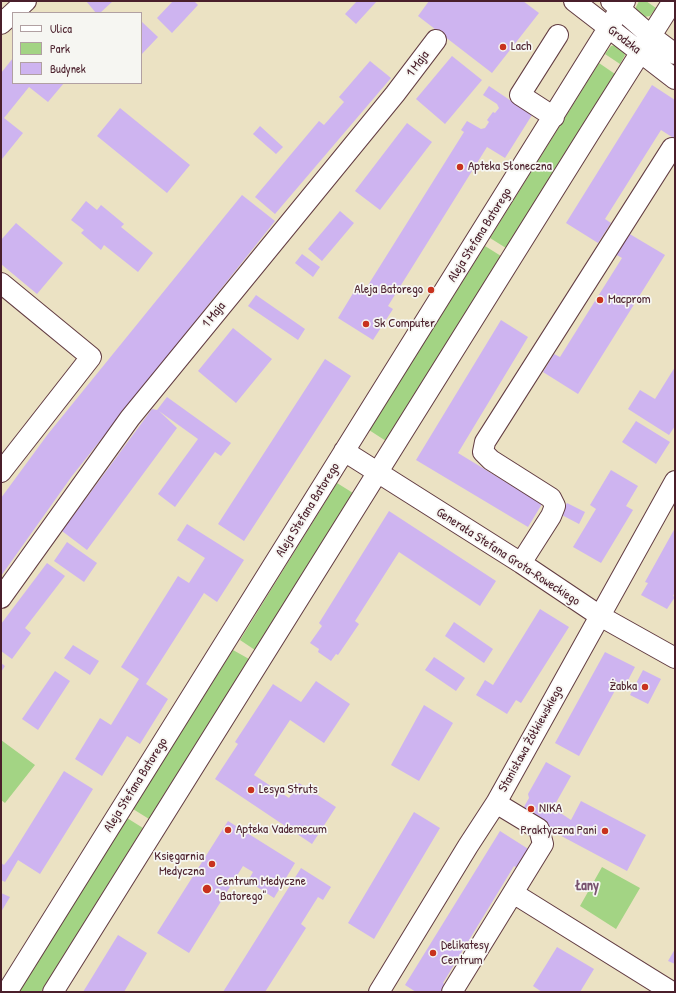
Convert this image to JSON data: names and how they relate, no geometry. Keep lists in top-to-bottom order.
{
  "streets": {
    "street": [
      "Grodzka",
      "1 Maja",
      "Aleja Stefana Batorego",
      "Generała Stefana Grota-Roweckiego",
      "Stanisława Żółkiewskiego"
    ]
  },
  "crossings": [
    ["Grodzka", "Aleja Stefana Batorego"],
    ["Aleja Stefana Batorego", "Generała Stefana Grota-Roweckiego"],
    ["Generała Stefana Grota-Roweckiego", "Stanisława Żółkiewskiego"]
  ],
  "districts": ["Łany"],
  "places": [
    "Lach",
    "Apteka Słoneczna",
    "Aleja Batorego",
    "Macprom",
    "Sk Computer",
    "Żabka",
    "Lesya Struts",
    "NIKA",
    "Apteka Vademecum",
    "Praktyczna Pani",
    "Księgarnia Medyczna",
    "Centrum Medyczne \"Batorego\"",
    "Delikatesy Centrum"
  ],
  "legend": ["Ulica", "Park", "Budynek"]
}
